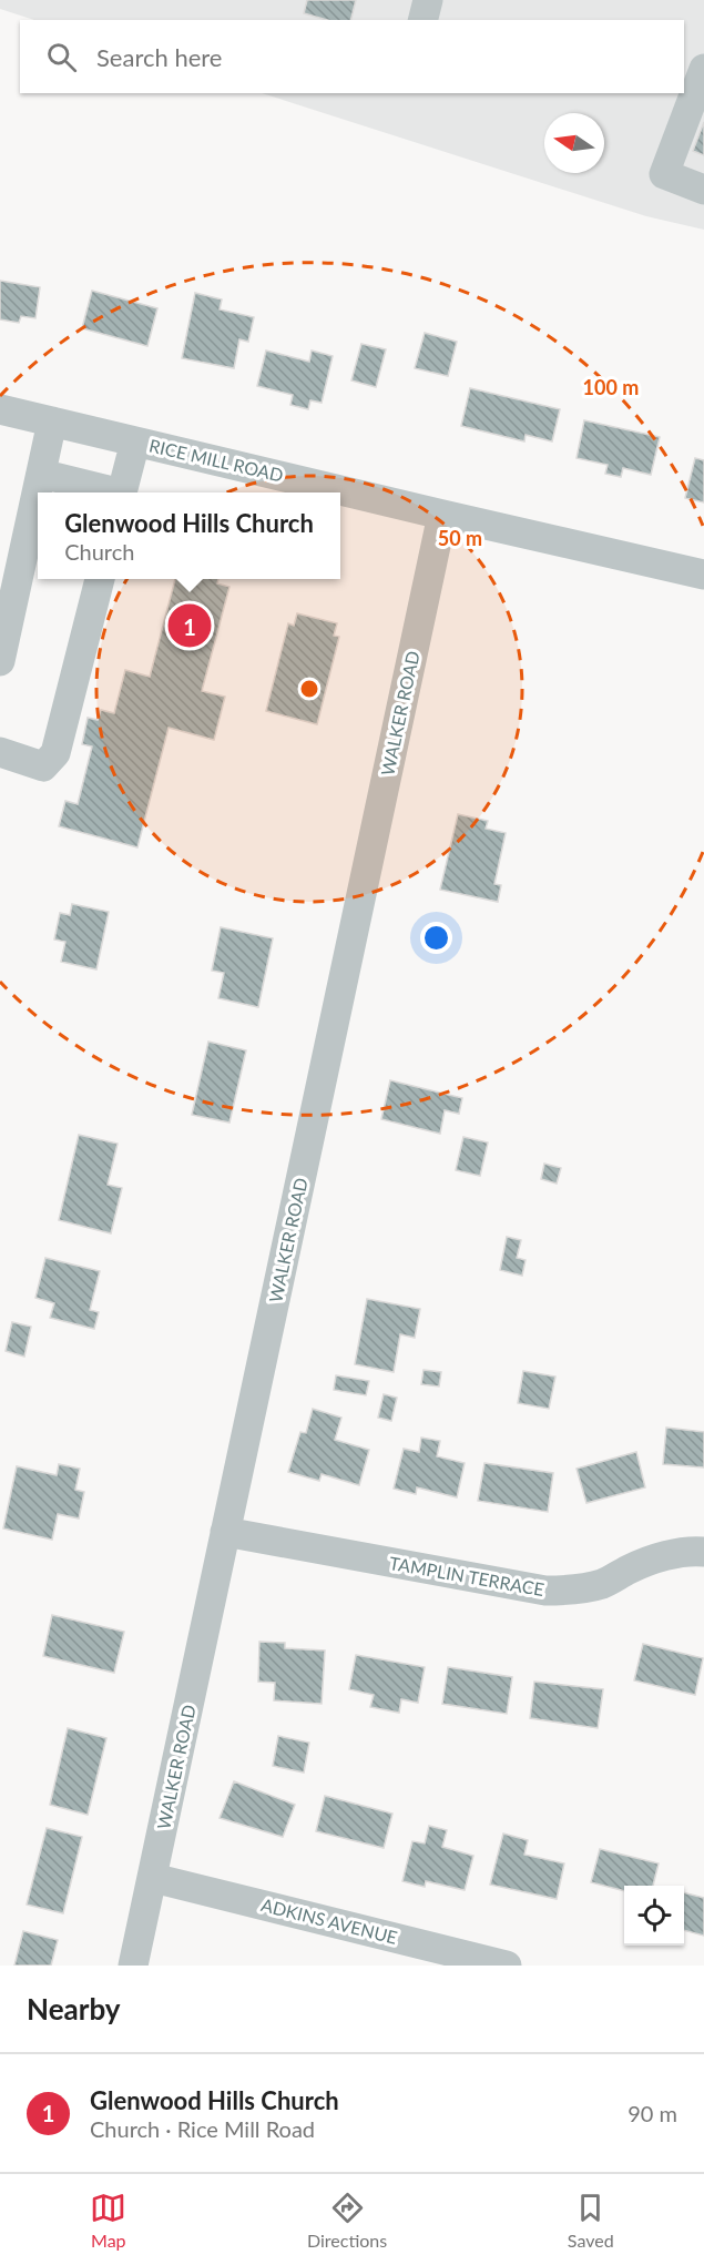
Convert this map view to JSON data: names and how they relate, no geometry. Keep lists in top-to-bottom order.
{
  "streets": {
    "street": [
      "RICE MILL ROAD",
      "WALKER ROAD",
      "TAMPLIN TERRACE",
      "ADKINS AVENUE"
    ]
  },
  "crossings": [
    ["RICE MILL ROAD", "WALKER ROAD"],
    ["WALKER ROAD", "TAMPLIN TERRACE"],
    ["WALKER ROAD", "ADKINS AVENUE"]
  ],
  "north": "left",
  "page": {
    "search": "Search here",
    "popup": ["Glenwood Hills Church", "Church"],
    "pins": "1",
    "heading": "Nearby",
    "list": [
      {
        "mark": "1",
        "name": "Glenwood Hills Church",
        "note": "Church · Rice Mill Road",
        "value": "90 m"
      }
    ],
    "nav": ["Map", "Directions", "Saved"]
  },
  "rings": ["100 m", "50 m"]
}
